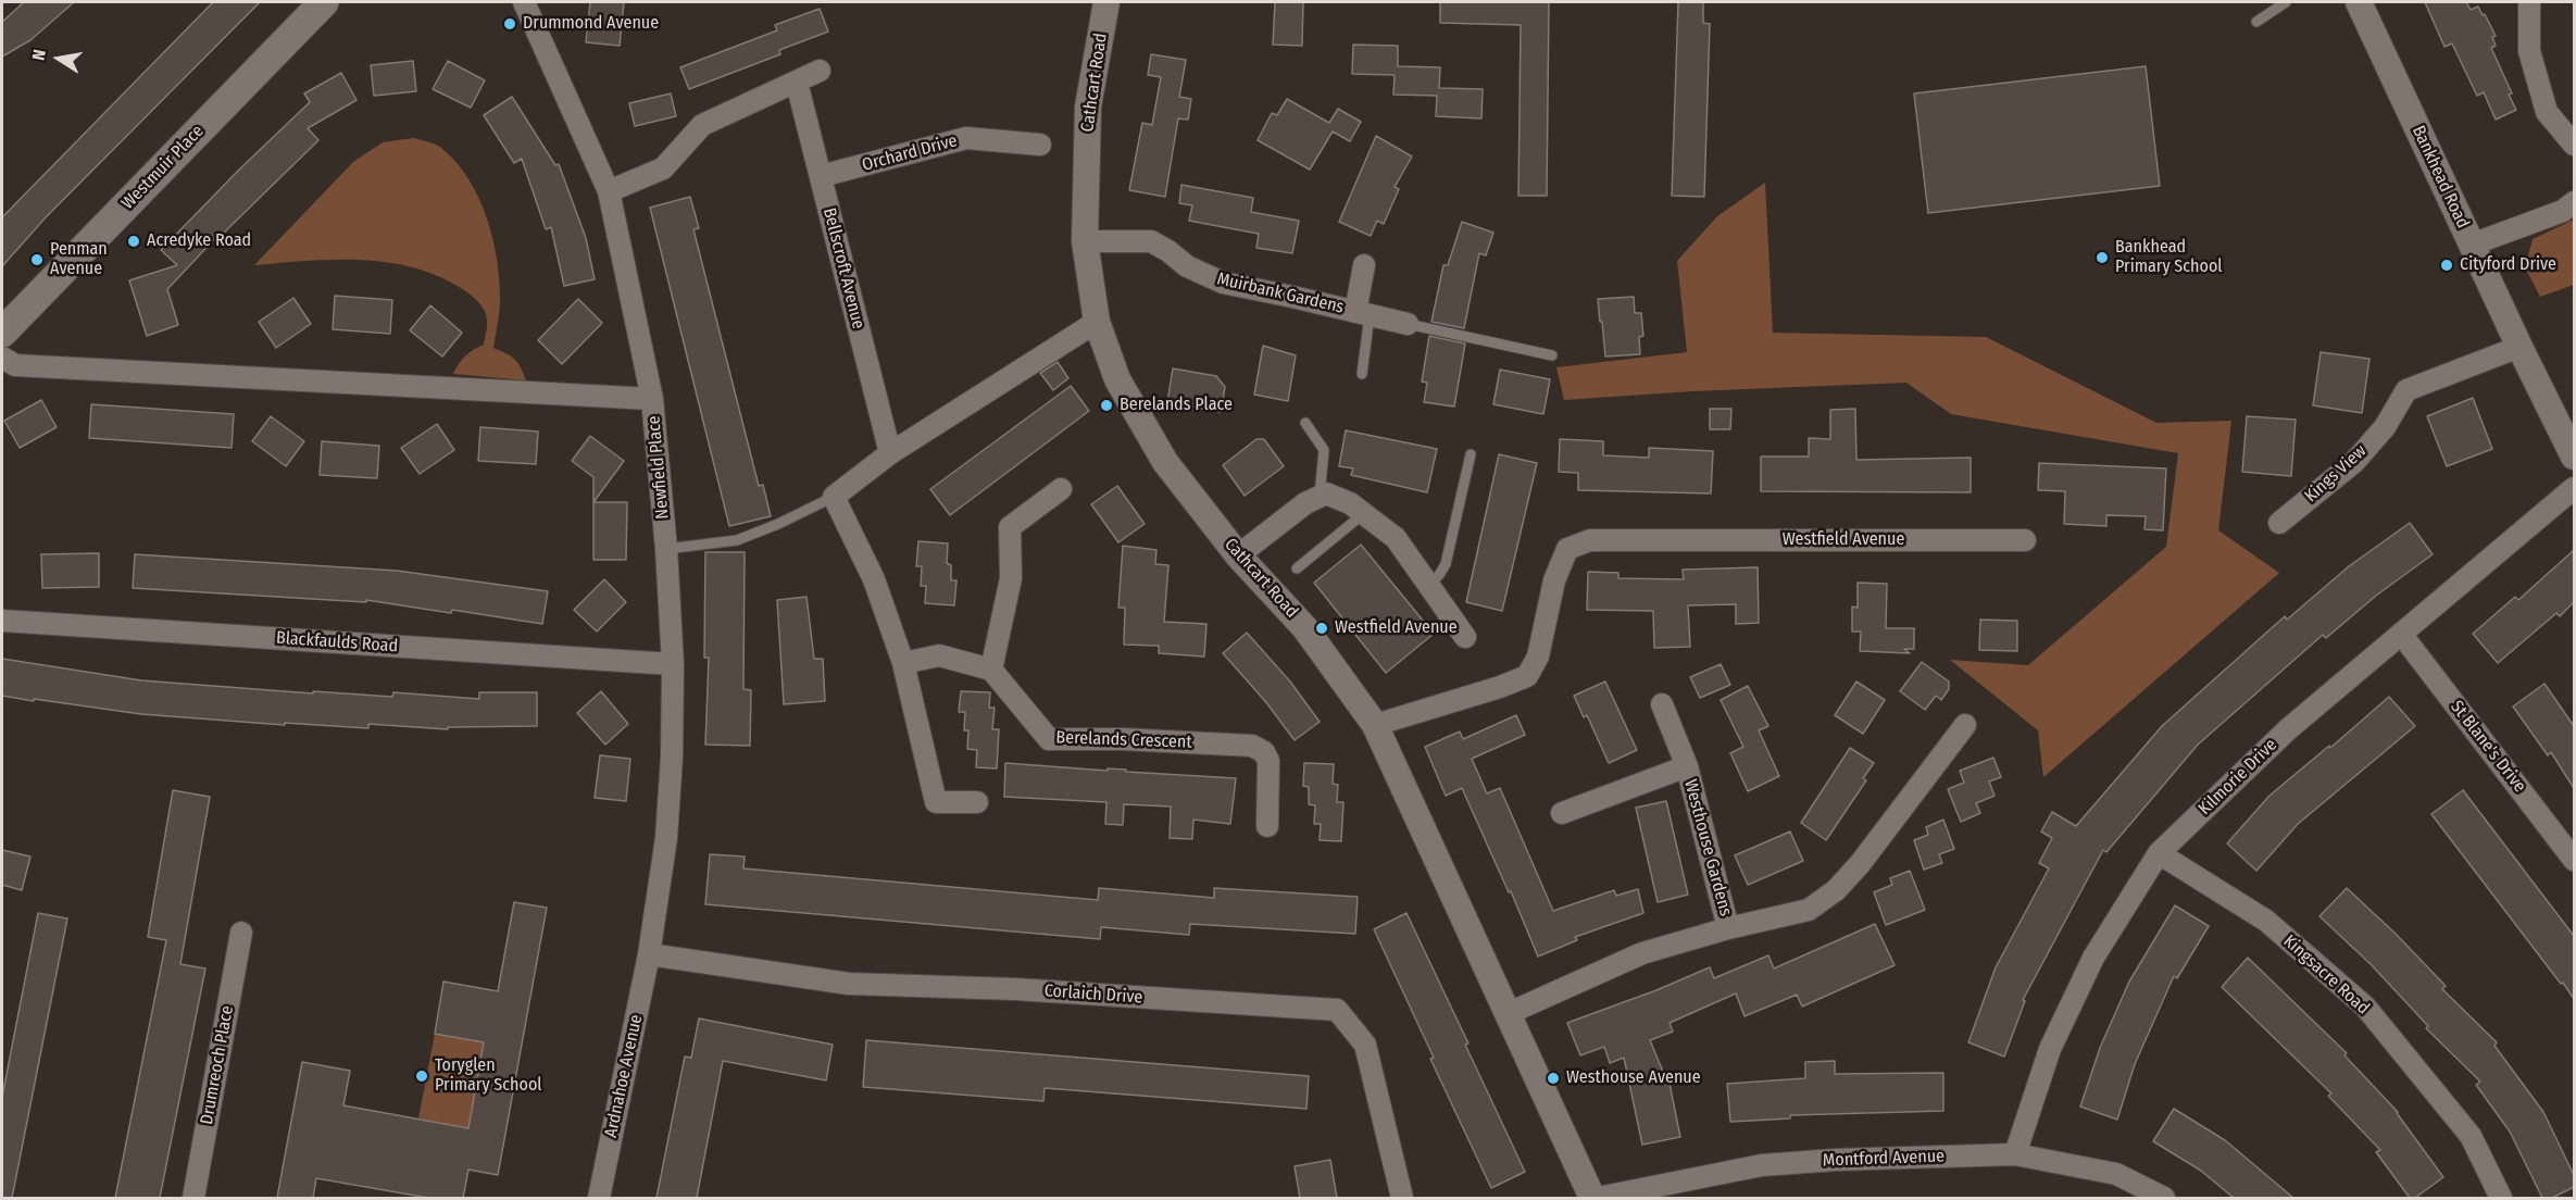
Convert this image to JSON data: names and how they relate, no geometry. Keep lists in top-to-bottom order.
{
  "streets": {
    "main road": ["Westmuir Place"],
    "street": [
      "Cathcart Road",
      "Orchard Drive",
      "Bankhead Road",
      "Bellscroft Avenue",
      "Muirbank Gardens",
      "Newfield Place",
      "Kings View",
      "Westfield Avenue",
      "Blackfaulds Road",
      "Berelands Crescent",
      "St Blane's Drive",
      "Kilmorie Drive",
      "Westhouse Gardens",
      "Kingsacre Road",
      "Corlaich Drive",
      "Drumreoch Place",
      "Ardnahoe Avenue",
      "Montford Avenue"
    ]
  },
  "crossings": [
    ["Cathcart Road", "Muirbank Gardens"],
    ["Cathcart Road", "Westfield Avenue"],
    ["Orchard Drive", "Bellscroft Avenue"],
    ["Bankhead Road", "Kings View"],
    ["Newfield Place", "Blackfaulds Road"],
    ["Newfield Place", "Corlaich Drive"],
    ["Newfield Place", "Ardnahoe Avenue"],
    ["St Blane's Drive", "Kilmorie Drive"],
    ["Kilmorie Drive", "Kingsacre Road"],
    ["Kilmorie Drive", "Montford Avenue"],
    ["Corlaich Drive", "Ardnahoe Avenue"]
  ],
  "places": [
    "Drummond Avenue",
    "Acredyke Road",
    "Bankhead Primary School",
    "Penman Avenue",
    "Cityford Drive",
    "Berelands Place",
    "Westfield Avenue",
    "Toryglen Primary School",
    "Westhouse Avenue"
  ],
  "north": "left"
}
